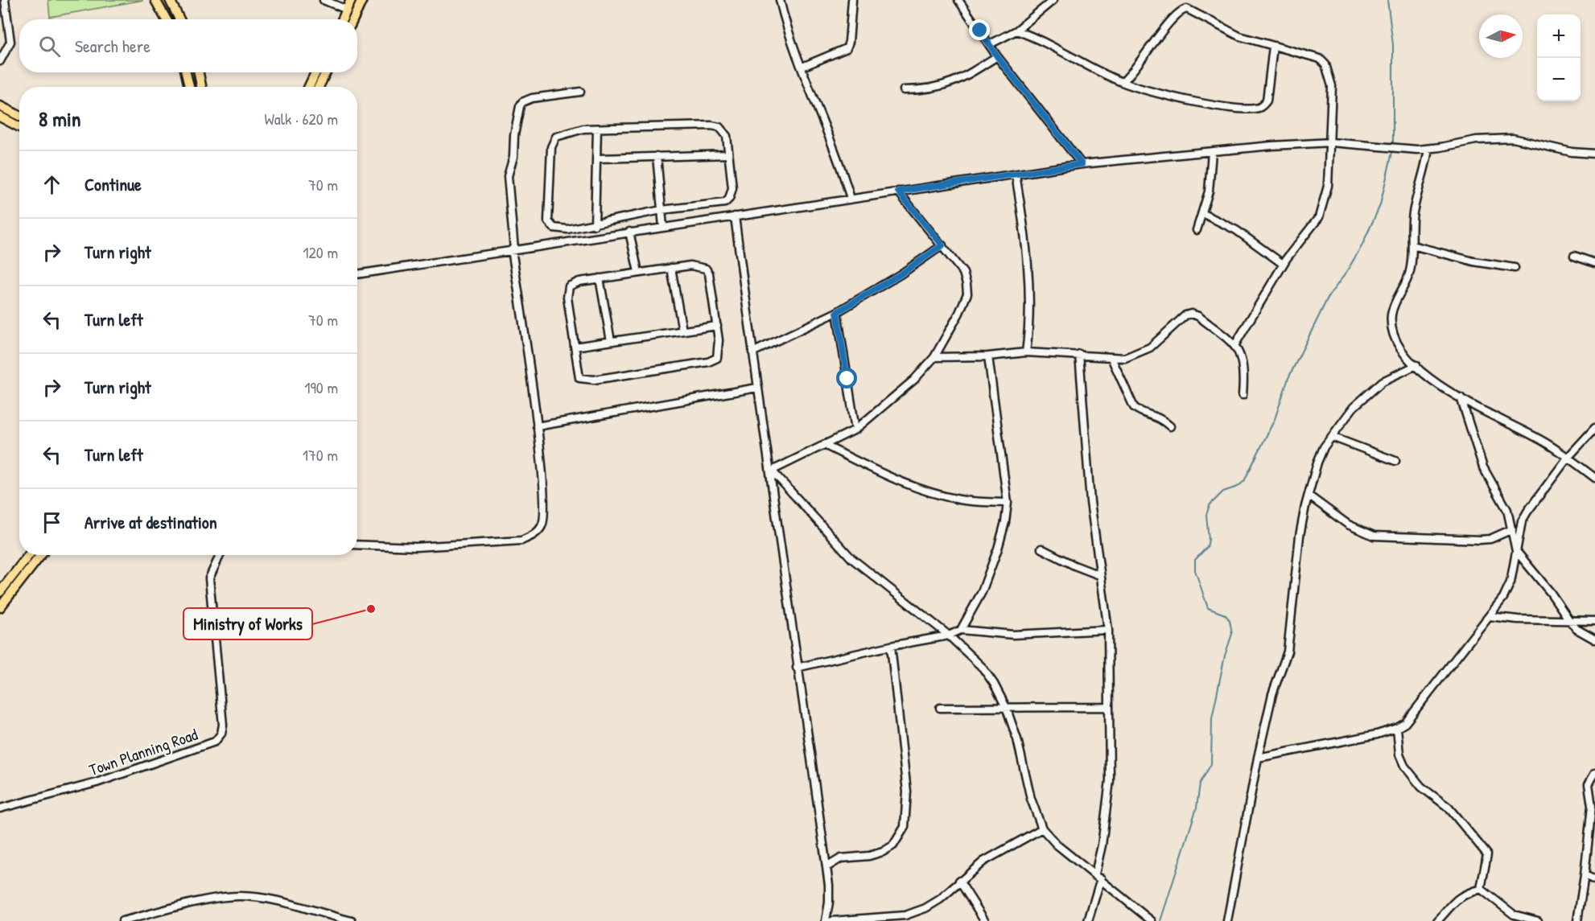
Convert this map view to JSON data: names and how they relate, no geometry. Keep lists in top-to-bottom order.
{
  "streets": {
    "street": ["Town Planning Road"]
  },
  "places": ["Ministry of Works"],
  "north": "right",
  "page": {
    "map_buttons": ["+", "−"],
    "search": "Search here",
    "heading": ["8 min", "Walk · 620 m"],
    "list": [
      ["Continue", "70 m"],
      ["Turn right", "120 m"],
      ["Turn left", "70 m"],
      ["Turn right", "190 m"],
      ["Turn left", "170 m"],
      "Arrive at destination"
    ]
  }
}
